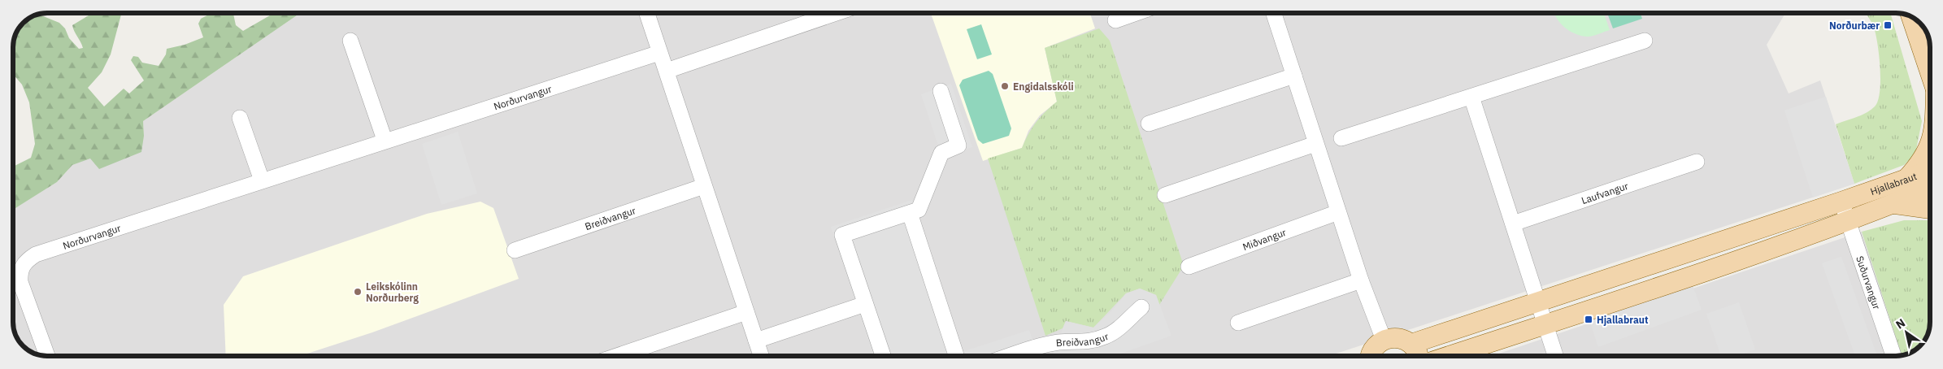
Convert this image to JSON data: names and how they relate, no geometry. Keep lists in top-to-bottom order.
{
  "streets": {
    "main road": ["Hjallabraut"],
    "street": [
      "Norðurvangur",
      "Laufvangur",
      "Breiðvangur",
      "Miðvangur",
      "Suðurvangur"
    ]
  },
  "crossings": [
    ["Hjallabraut", "Suðurvangur"]
  ],
  "places": {
    "transit": ["Norðurbær", "Hjallabraut"],
    "other": ["Engidalsskóli", "Leikskólinn Norðurberg"]
  },
  "north": "top left"
}
